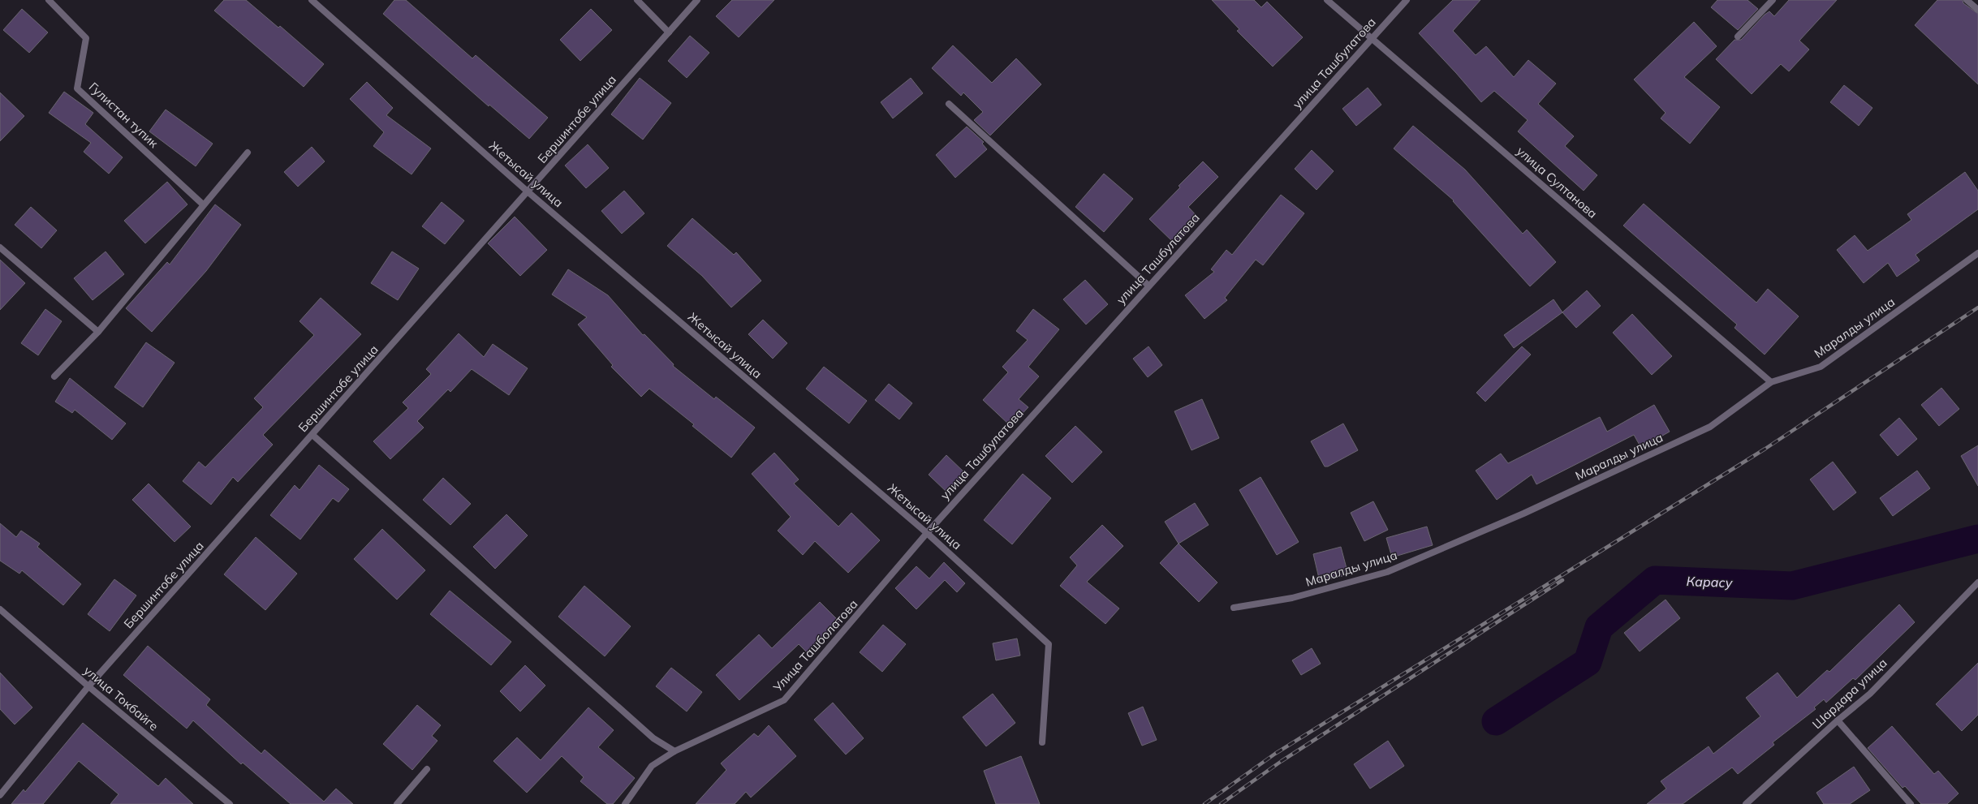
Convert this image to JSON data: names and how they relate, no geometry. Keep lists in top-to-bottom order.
{
  "streets": {
    "street": [
      "улица Ташбулатова",
      "Гулистан тупик",
      "Бершинтобе улица",
      "Жетысай улица",
      "улица Султанова",
      "Маралды улица",
      "Улица Ташболатова",
      "Шардара улица",
      "улица Токбайге"
    ]
  },
  "crossings": [
    ["улица Ташбулатова", "Жетысай улица"],
    ["улица Ташбулатова", "улица Султанова"],
    ["улица Ташбулатова", "Улица Ташболатова"],
    ["Бершинтобе улица", "Жетысай улица"],
    ["Бершинтобе улица", "улица Токбайге"],
    ["Жетысай улица", "Улица Ташболатова"],
    ["улица Султанова", "Маралды улица"]
  ],
  "water": ["Карасу"]
}
